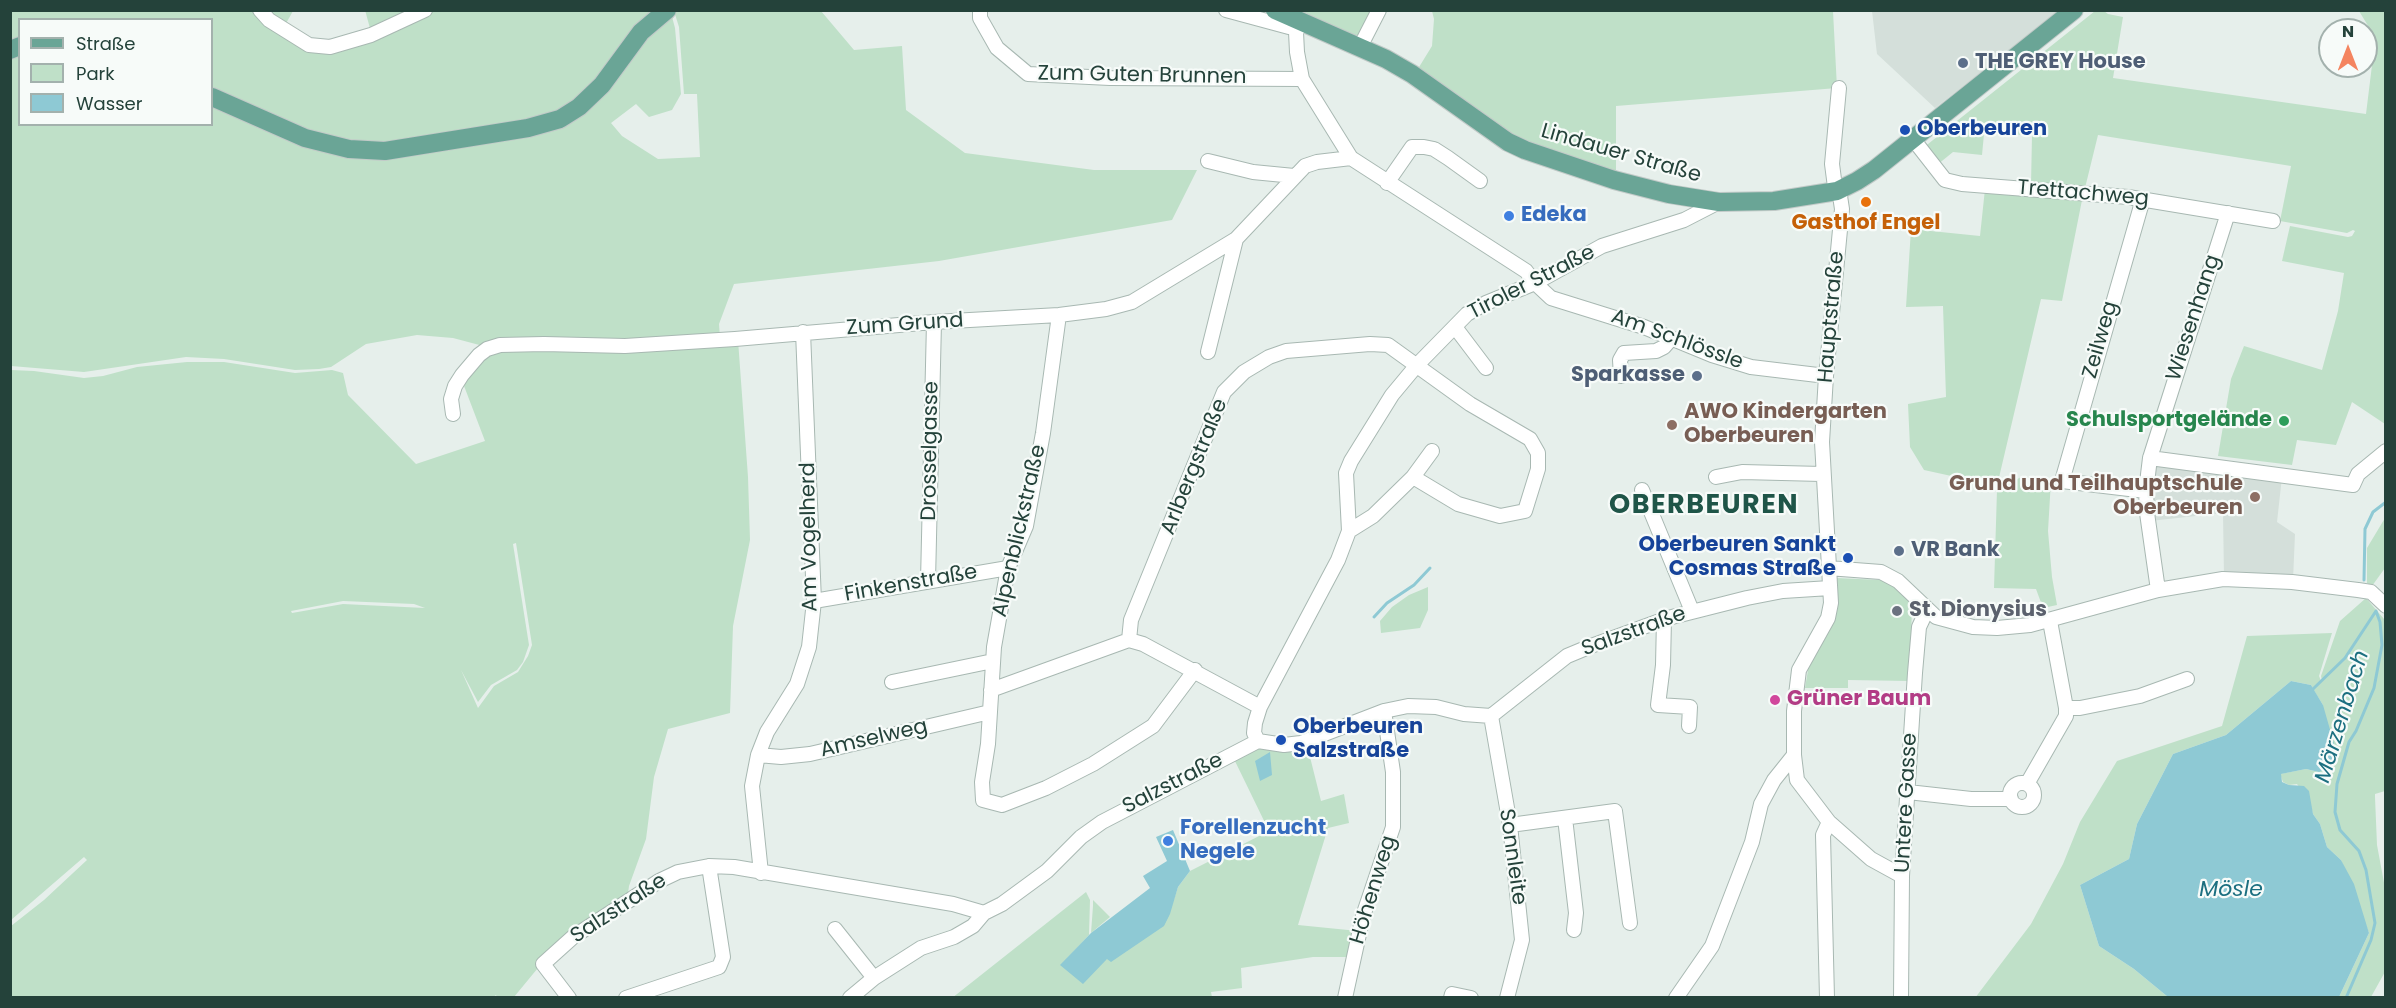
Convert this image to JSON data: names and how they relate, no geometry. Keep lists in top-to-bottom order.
{
  "streets": {
    "main road": ["Lindauer Straße"],
    "street": [
      "Zum Guten Brunnen",
      "Trettachweg",
      "Tiroler Straße",
      "Hauptstraße",
      "Wiesenhang",
      "Zum Grund",
      "Am Schlössle",
      "Zeilweg",
      "Drosselgasse",
      "Arlbergstraße",
      "Alpenblickstraße",
      "Am Vogelherd",
      "Finkenstraße",
      "Salzstraße",
      "Amselweg",
      "Untere Gasse",
      "Sonnleite",
      "Höhenweg"
    ]
  },
  "crossings": [
    ["Lindauer Straße", "Trettachweg"],
    ["Lindauer Straße", "Tiroler Straße"],
    ["Lindauer Straße", "Hauptstraße"],
    ["Trettachweg", "Wiesenhang"],
    ["Trettachweg", "Zeilweg"],
    ["Tiroler Straße", "Am Schlössle"],
    ["Tiroler Straße", "Arlbergstraße"],
    ["Tiroler Straße", "Salzstraße"],
    ["Hauptstraße", "Am Schlössle"],
    ["Hauptstraße", "Salzstraße"],
    ["Hauptstraße", "Untere Gasse"],
    ["Wiesenhang", "Zeilweg"],
    ["Zum Grund", "Am Schlössle"],
    ["Zum Grund", "Drosselgasse"],
    ["Zum Grund", "Alpenblickstraße"],
    ["Zum Grund", "Am Vogelherd"],
    ["Drosselgasse", "Finkenstraße"],
    ["Alpenblickstraße", "Finkenstraße"],
    ["Alpenblickstraße", "Amselweg"],
    ["Am Vogelherd", "Finkenstraße"],
    ["Am Vogelherd", "Salzstraße"],
    ["Am Vogelherd", "Amselweg"],
    ["Salzstraße", "Sonnleite"]
  ],
  "districts": ["OBERBEUREN"],
  "water": ["Märzenbach", "Mösle"],
  "places": [
    "THE GREY House",
    "Oberbeuren",
    "Gasthof Engel",
    "Edeka",
    "Sparkasse",
    "Schulsportgelände",
    "AWO Kindergarten Oberbeuren",
    "Grund und Teilhauptschule Oberbeuren",
    "VR Bank",
    "Oberbeuren Sankt Cosmas Straße",
    "St. Dionysius",
    "Grüner Baum",
    "Oberbeuren Salzstraße",
    "Forellenzucht Negele"
  ],
  "legend": ["Straße", "Park", "Wasser"],
  "north": "top"
}
